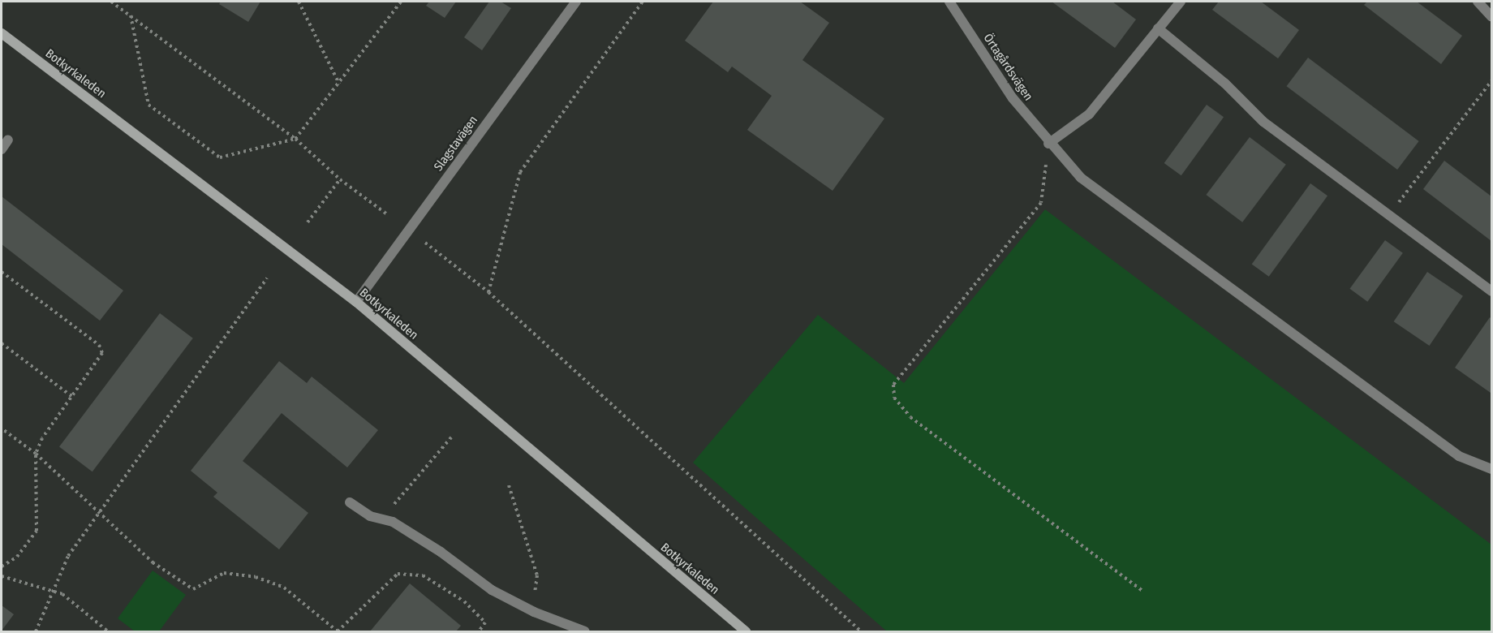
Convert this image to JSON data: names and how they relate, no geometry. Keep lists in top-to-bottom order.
{
  "streets": {
    "main road": ["Botkyrkaleden"],
    "street": ["Örtagårdsvägen", "Slagstavägen"]
  },
  "crossings": [
    ["Botkyrkaleden", "Slagstavägen"]
  ]
}
